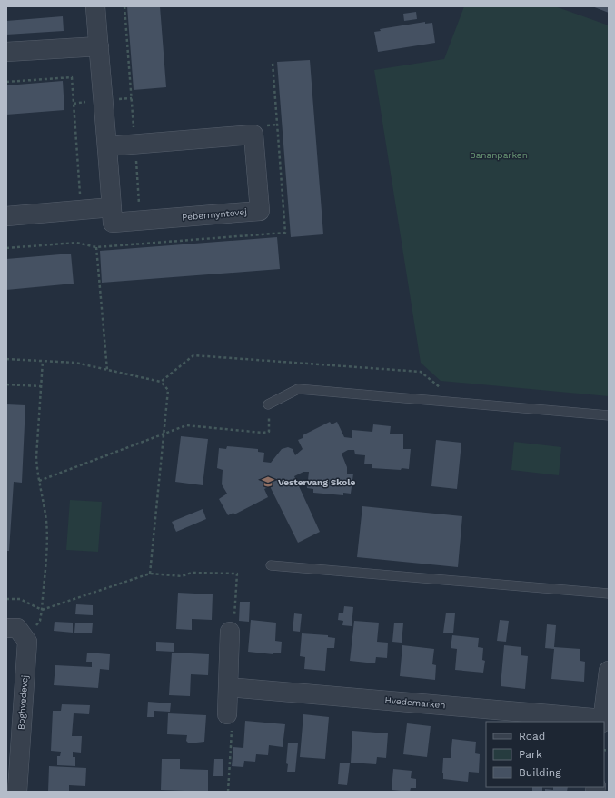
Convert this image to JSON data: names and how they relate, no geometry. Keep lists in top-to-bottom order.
{
  "streets": {
    "street": ["Pebermyntevej", "Boghvedevej", "Hvedemarken"]
  },
  "parks": ["Bananparken"],
  "places": {
    "school or university": ["Vestervang Skole"]
  },
  "legend": ["Road", "Park", "Building"]
}
